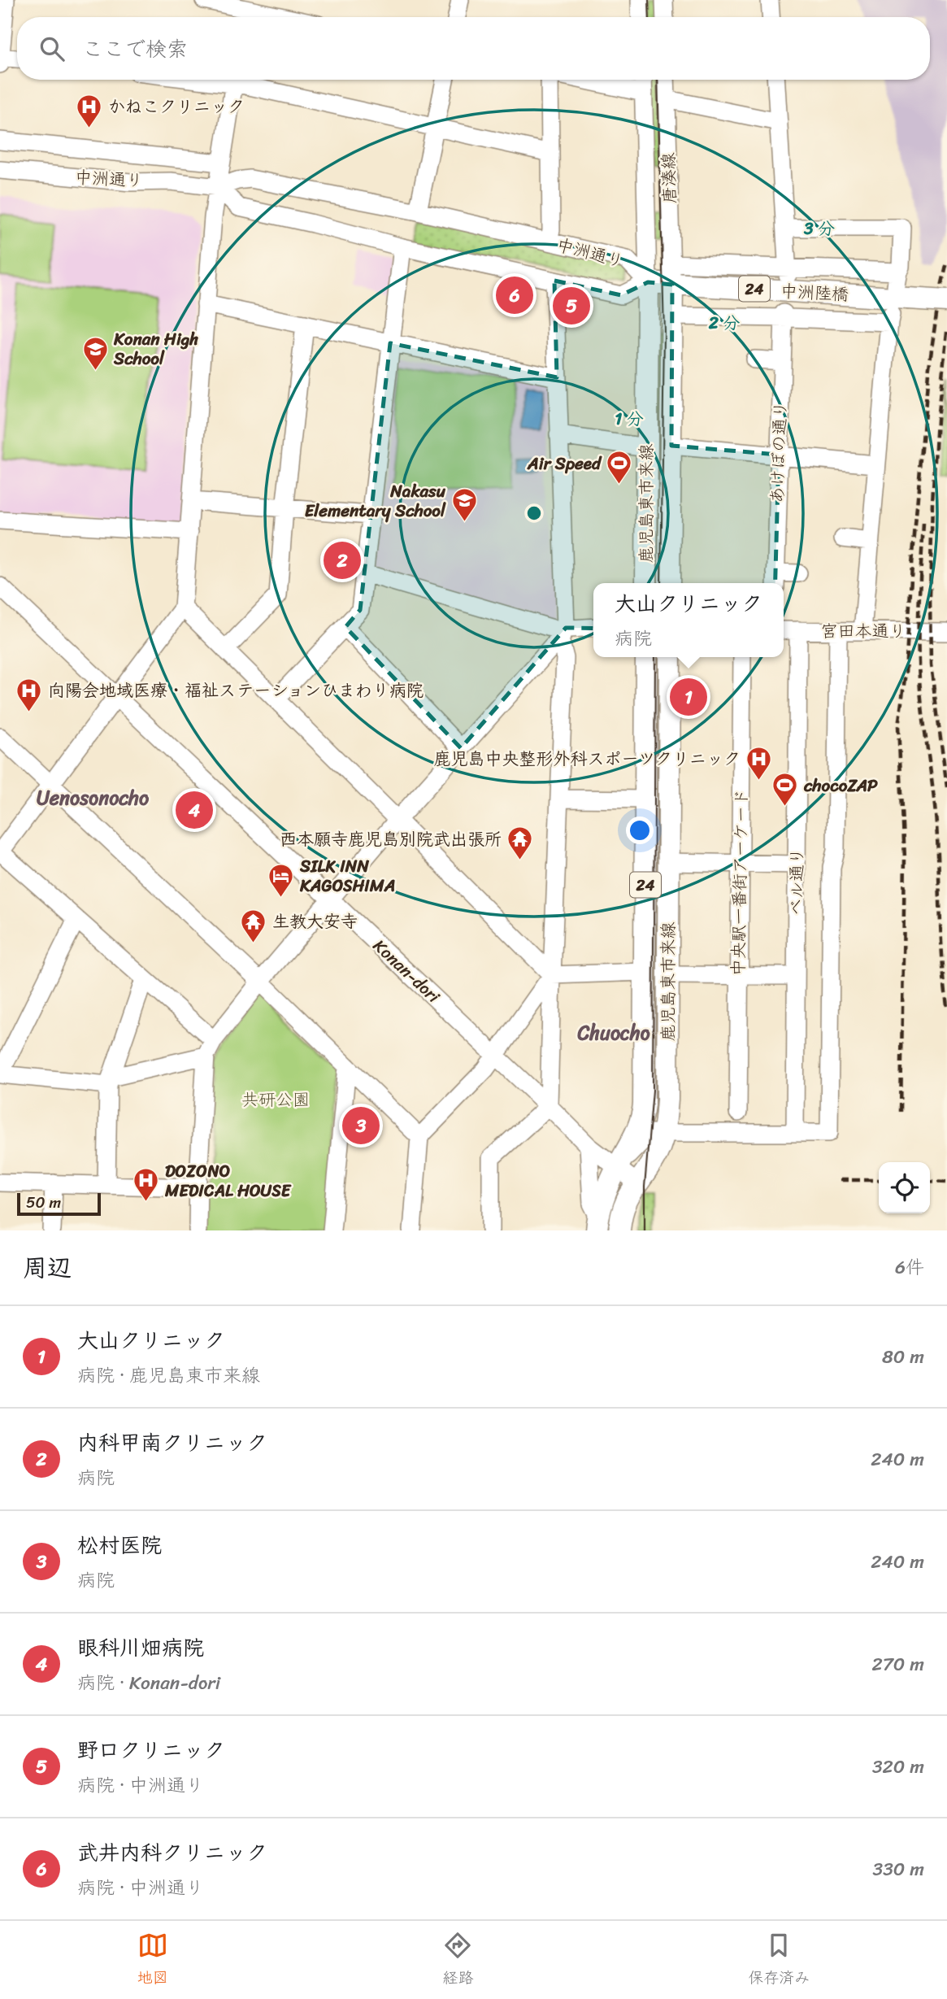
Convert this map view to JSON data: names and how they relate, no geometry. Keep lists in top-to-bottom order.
{
  "streets": {
    "main road": ["24", "中洲陸橋", "鹿児島東市来線"],
    "street": [
      "唐湊線",
      "中洲通り",
      "あけぼの通り",
      "宮田本通り",
      "ベル通り",
      "中央駅一番街アーケード",
      "Konan-dori"
    ]
  },
  "crossings": [
    ["唐湊線", "中洲通り"],
    ["唐湊線", "中洲陸橋"],
    ["唐湊線", "鹿児島東市来線"],
    ["中洲通り", "中洲陸橋"],
    ["中洲通り", "鹿児島東市来線"],
    ["中洲陸橋", "鹿児島東市来線"],
    ["鹿児島東市来線", "Konan-dori"],
    ["宮田本通り", "ベル通り"]
  ],
  "districts": ["Uenosonocho", "Chuocho"],
  "parks": ["共研公園"],
  "places": {
    "hospital": [
      "かねこクリニック",
      "向陽会地域医療・福祉ステーションひまわり病院",
      "鹿児島中央整形外科スポーツクリニック",
      "DOZONO MEDICAL HOUSE"
    ],
    "school or university": ["Konan High School", "Nakasu Elementary School"],
    "sports": ["Air Speed", "chocoZAP"],
    "temple": ["西本願寺鹿児島別院武出張所", "生教大安寺"],
    "hotel": ["SILK INN KAGOSHIMA"]
  },
  "scale_bar": "50 m",
  "page": {
    "search": "ここで検索",
    "pins": [
      "6",
      "5",
      "2",
      "1",
      "4",
      "3"
    ],
    "popup": ["大山クリニック", "病院"],
    "scale": "50 m",
    "heading": ["周辺", "6件"],
    "list": [
      {
        "mark": "1",
        "name": "大山クリニック",
        "note": "病院 · 鹿児島東市来線",
        "value": "80 m"
      },
      {
        "mark": "2",
        "name": "内科甲南クリニック",
        "note": "病院",
        "value": "240 m"
      },
      {
        "mark": "3",
        "name": "松村医院",
        "note": "病院",
        "value": "240 m"
      },
      {
        "mark": "4",
        "name": "眼科川畑病院",
        "note": "病院 · Konan-dori",
        "value": "270 m"
      },
      {
        "mark": "5",
        "name": "野口クリニック",
        "note": "病院 · 中洲通り",
        "value": "320 m"
      },
      {
        "mark": "6",
        "name": "武井内科クリニック",
        "note": "病院 · 中洲通り",
        "value": "330 m"
      }
    ],
    "nav": ["地図", "経路", "保存済み"]
  },
  "rings": ["3 分", "2 分", "1 分"]
}
